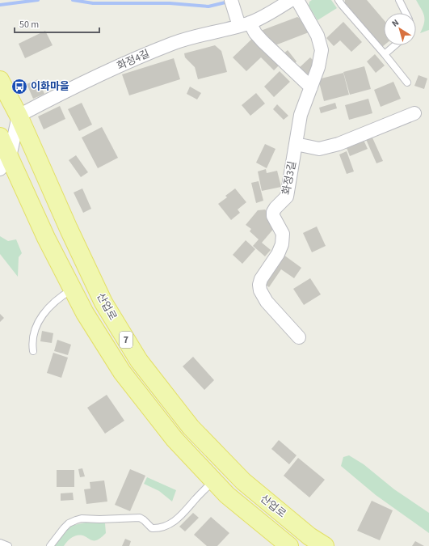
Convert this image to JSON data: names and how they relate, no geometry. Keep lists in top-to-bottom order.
{
  "streets": {
    "main road": ["산업로", "7"],
    "street": ["화정4길", "화정3길"]
  },
  "crossings": [
    ["화정4길", "산업로"]
  ],
  "places": {
    "bus stop": ["이화마을"]
  },
  "scale_bar": "50 m",
  "north": "top left"
}
